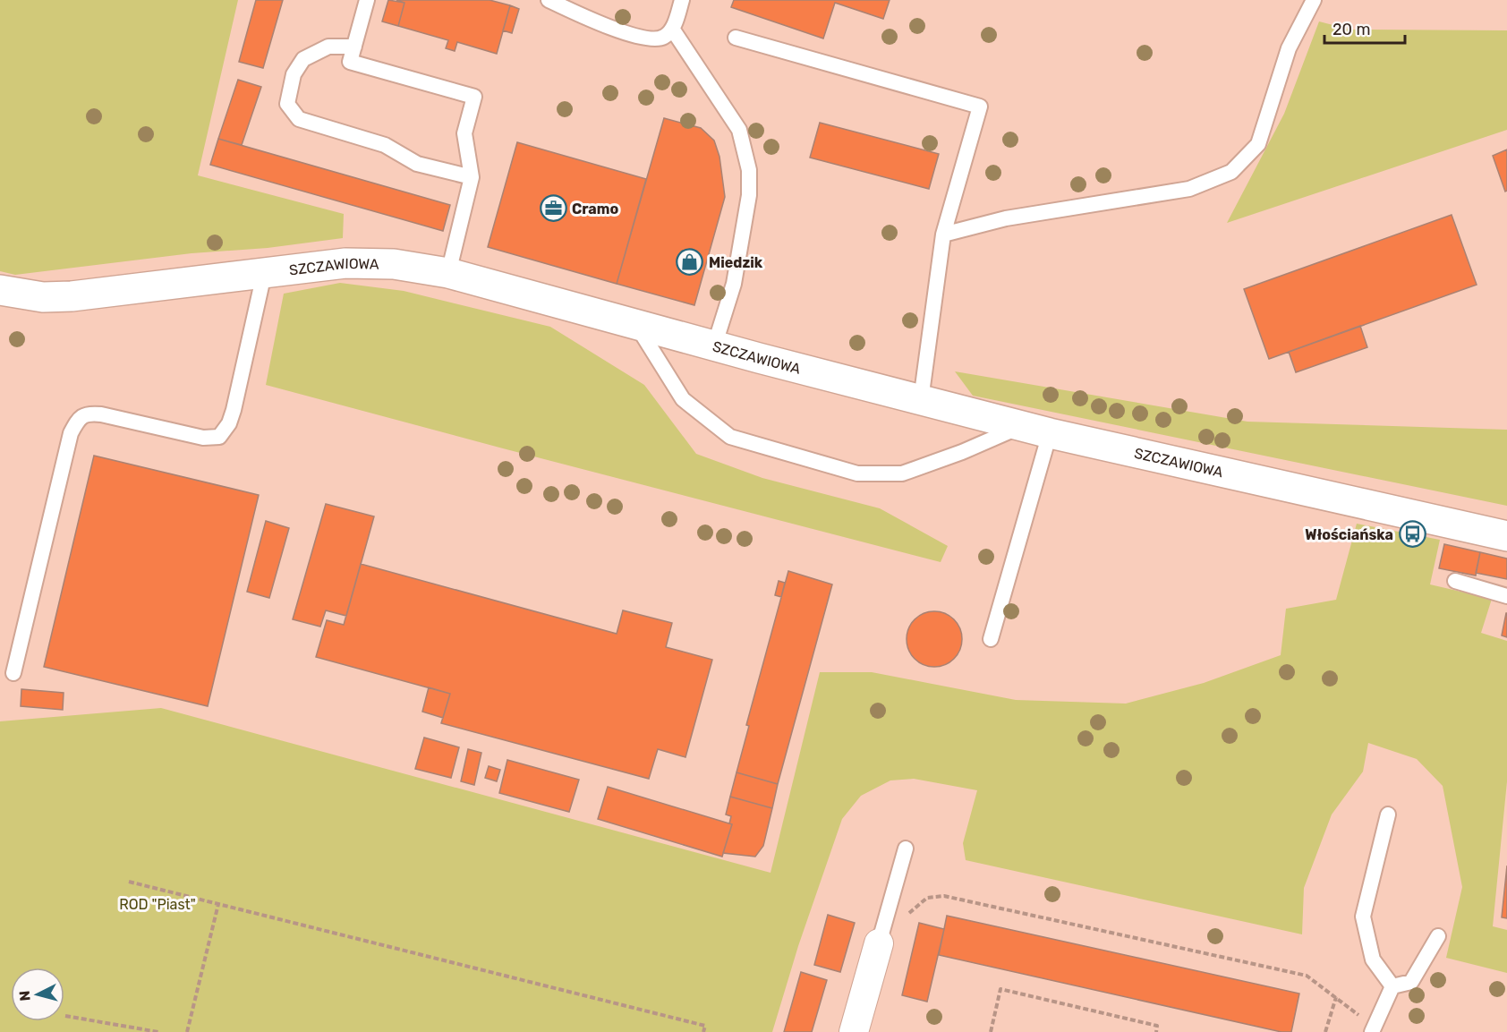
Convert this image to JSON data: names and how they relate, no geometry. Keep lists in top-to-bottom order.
{
  "streets": {
    "street": ["SZCZAWIOWA"]
  },
  "parks": ["ROD \"Piast\""],
  "places": {
    "office": ["Cramo"],
    "shop": ["Miedzik"],
    "bus stop": ["Włościańska"]
  },
  "scale_bar": "20 m",
  "north": "left"
}
